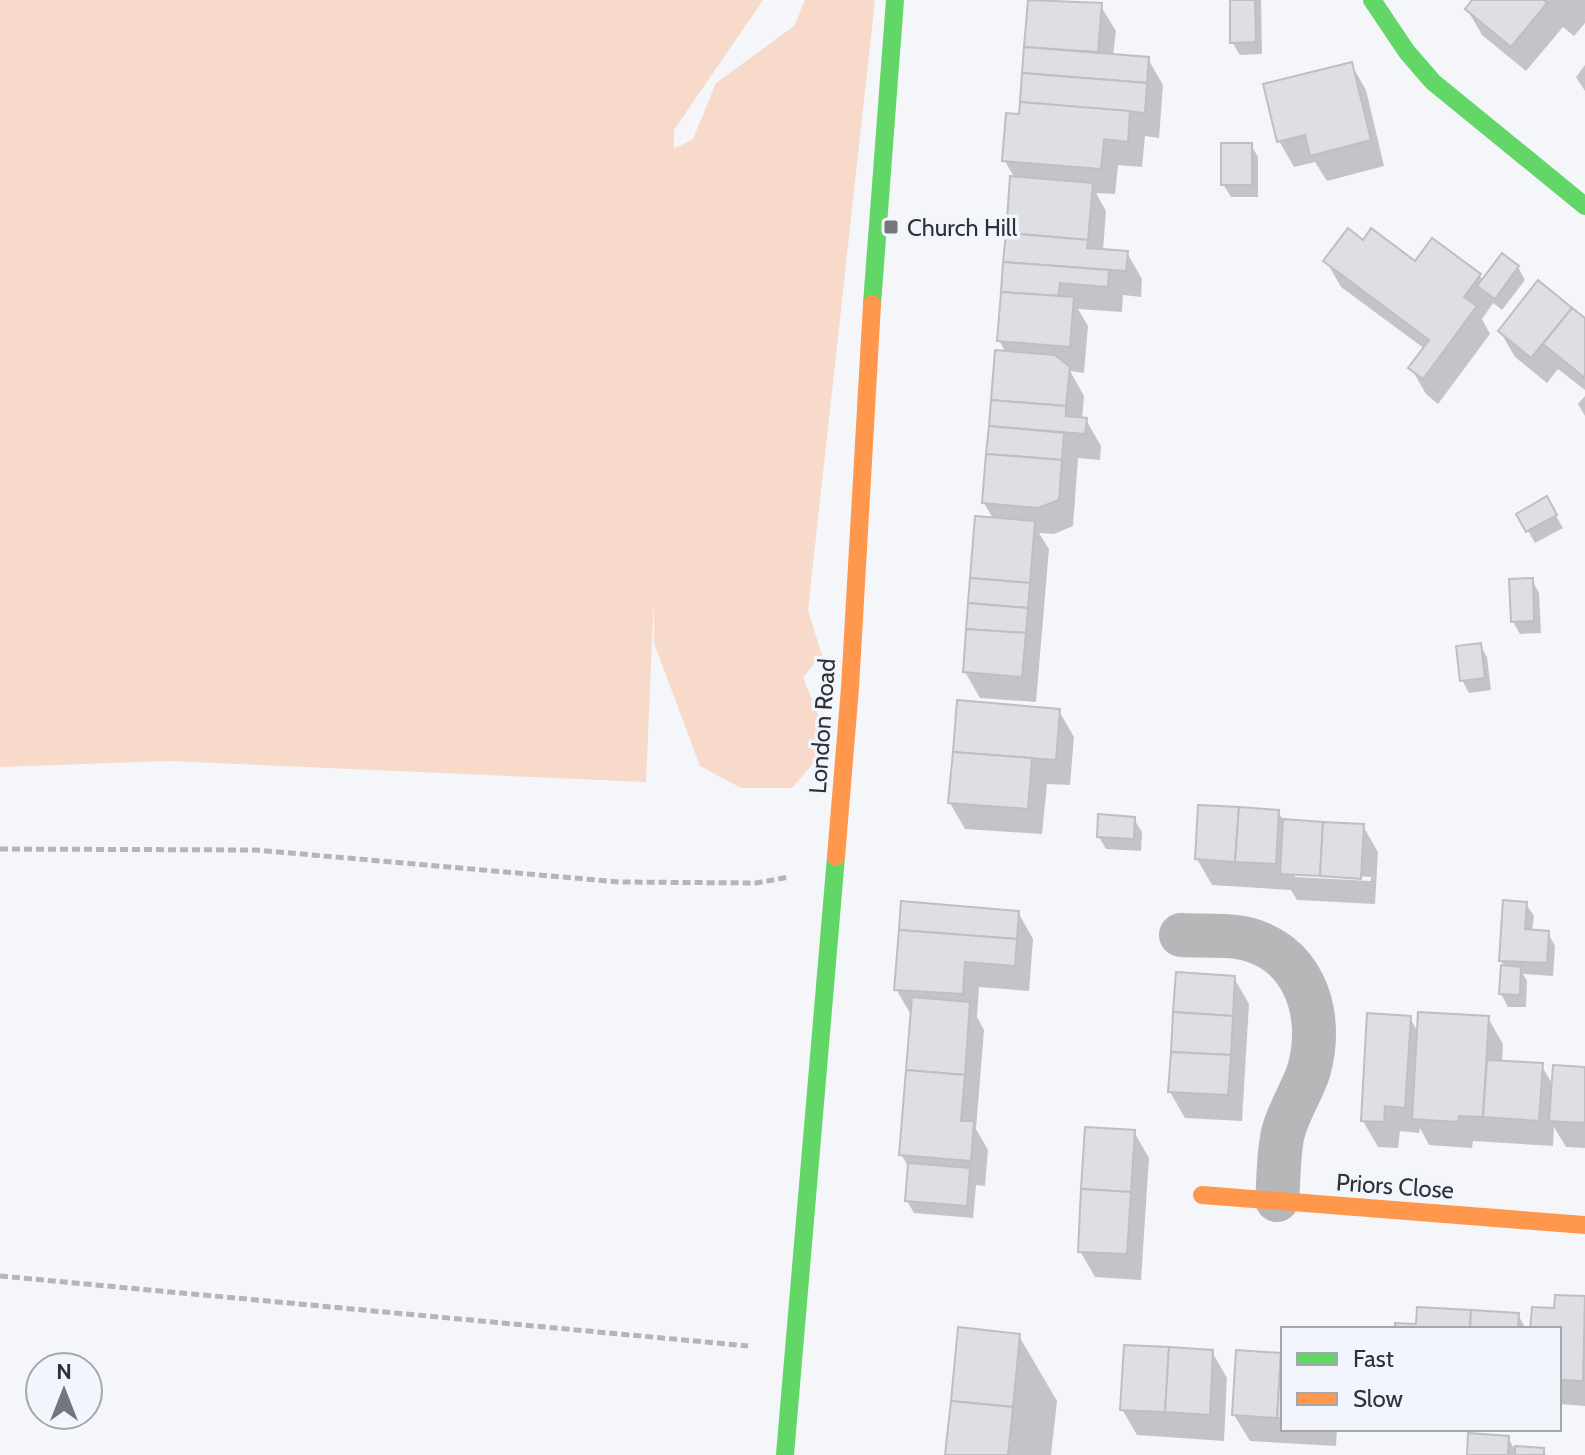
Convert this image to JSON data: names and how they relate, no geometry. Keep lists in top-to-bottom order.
{
  "streets": {
    "main road": ["London Road", "Priors Close"]
  },
  "places": {
    "transit": ["Church Hill"]
  },
  "legend": ["Fast", "Slow"],
  "north": "top"
}
